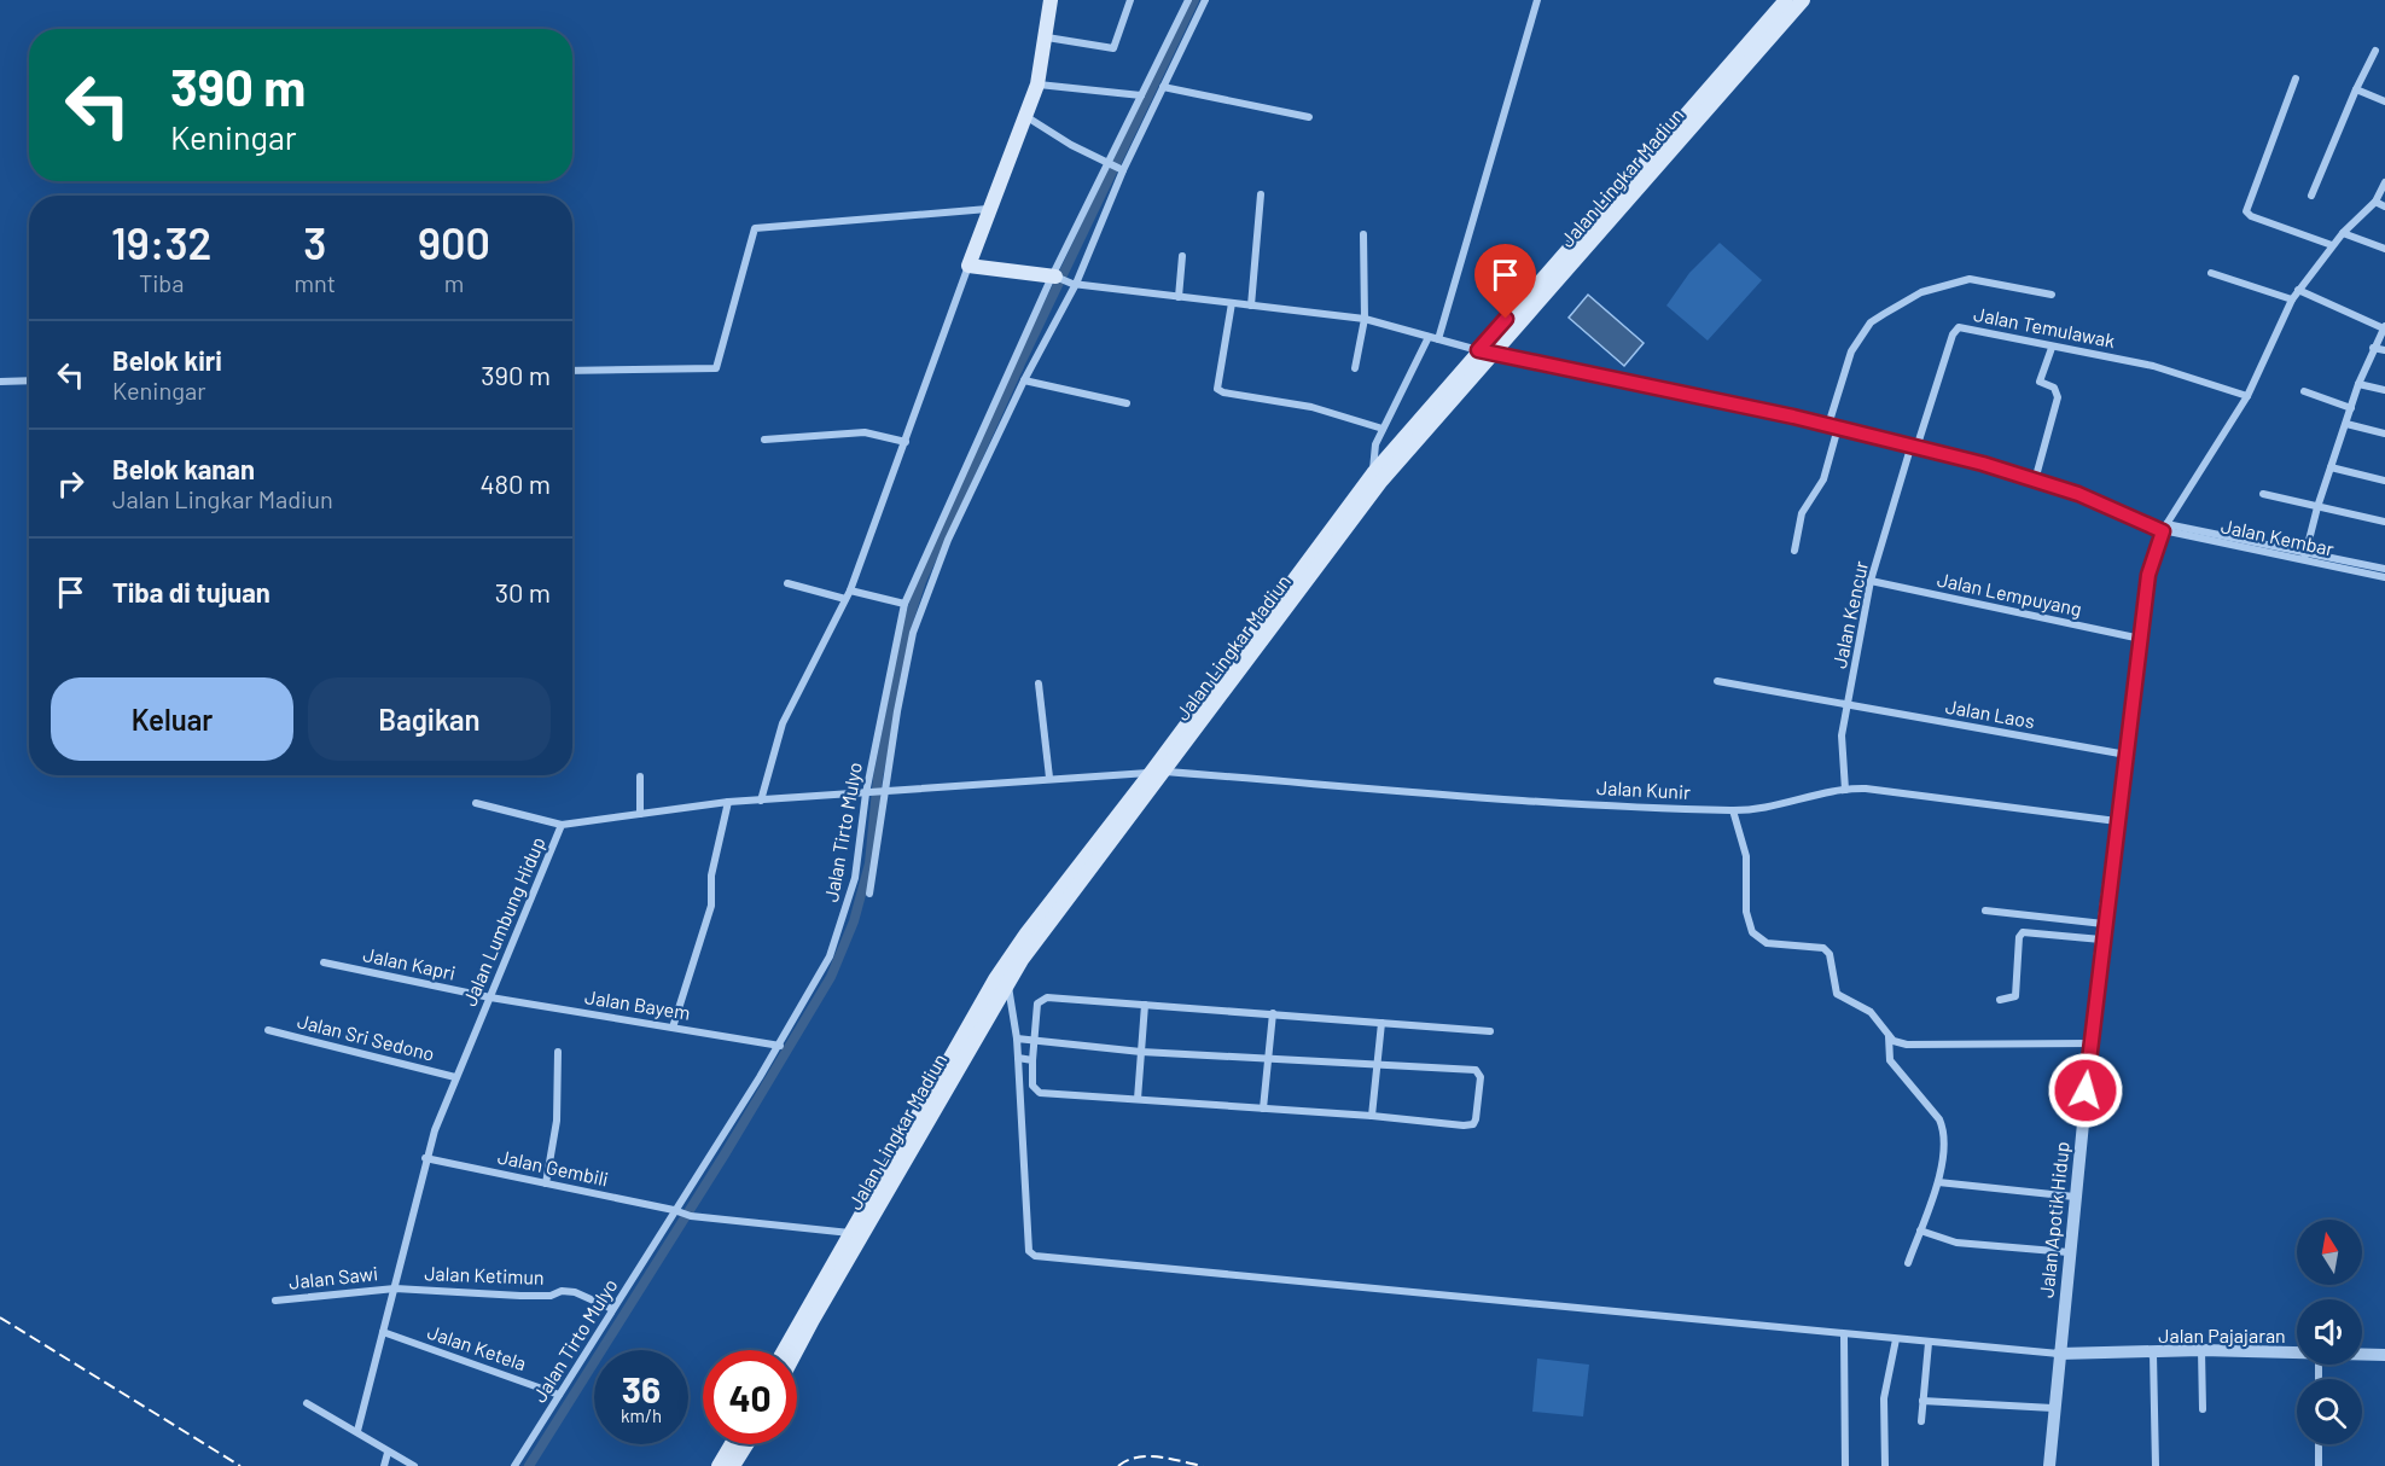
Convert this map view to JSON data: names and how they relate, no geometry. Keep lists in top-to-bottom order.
{
  "streets": {
    "main road": ["Jalan Lingkar Madiun"],
    "street": [
      "Jalan Temulawak",
      "Jalan Kembar",
      "Jalan Lempuyang",
      "Jalan Kencur",
      "Jalan Laos",
      "Jalan Kunir",
      "Jalan Tirto Mulyo",
      "Jalan Lumbung Hidup",
      "Jalan Kapri",
      "Jalan Bayem",
      "Jalan Sri Sedono",
      "Jalan Gembili",
      "Jalan Apotik Hidup",
      "Jalan Ketimun",
      "Jalan Sawi",
      "Jalan Pajajaran",
      "Jalan Ketela"
    ]
  },
  "crossings": [
    ["Jalan Lingkar Madiun", "Jalan Kunir"],
    ["Jalan Lingkar Madiun", "Jalan Lumbung Hidup"],
    ["Jalan Lingkar Madiun", "Jalan Gembili"],
    ["Jalan Temulawak", "Jalan Kencur"],
    ["Jalan Kembar", "Jalan Apotik Hidup"],
    ["Jalan Lempuyang", "Jalan Kencur"],
    ["Jalan Lempuyang", "Jalan Apotik Hidup"],
    ["Jalan Kencur", "Jalan Laos"],
    ["Jalan Kencur", "Jalan Kunir"],
    ["Jalan Laos", "Jalan Apotik Hidup"],
    ["Jalan Kunir", "Jalan Lumbung Hidup"],
    ["Jalan Kunir", "Jalan Apotik Hidup"],
    ["Jalan Tirto Mulyo", "Jalan Lumbung Hidup"],
    ["Jalan Tirto Mulyo", "Jalan Bayem"],
    ["Jalan Tirto Mulyo", "Jalan Gembili"],
    ["Jalan Tirto Mulyo", "Jalan Ketimun"],
    ["Jalan Tirto Mulyo", "Jalan Ketela"],
    ["Jalan Lumbung Hidup", "Jalan Kapri"],
    ["Jalan Lumbung Hidup", "Jalan Bayem"],
    ["Jalan Lumbung Hidup", "Jalan Sri Sedono"],
    ["Jalan Lumbung Hidup", "Jalan Gembili"],
    ["Jalan Lumbung Hidup", "Jalan Ketimun"],
    ["Jalan Lumbung Hidup", "Jalan Sawi"],
    ["Jalan Lumbung Hidup", "Jalan Ketela"],
    ["Jalan Kapri", "Jalan Bayem"],
    ["Jalan Apotik Hidup", "Jalan Pajajaran"],
    ["Jalan Ketimun", "Jalan Sawi"]
  ],
  "north": "top",
  "page": {
    "turn": ["390 m", "Keningar"],
    "eta": [
      "19:32",
      "Tiba",
      "3",
      "mnt",
      "900",
      "m"
    ],
    "list": [
      {
        "name": "Belok kiri",
        "note": "Keningar",
        "value": "390 m"
      },
      {
        "name": "Belok kanan",
        "note": "Jalan Lingkar Madiun",
        "value": "480 m"
      },
      {
        "name": "Tiba di tujuan",
        "value": "30 m"
      }
    ],
    "buttons": ["Keluar", "Bagikan"],
    "speed": "36 km/h",
    "limit": "40"
  }
}
